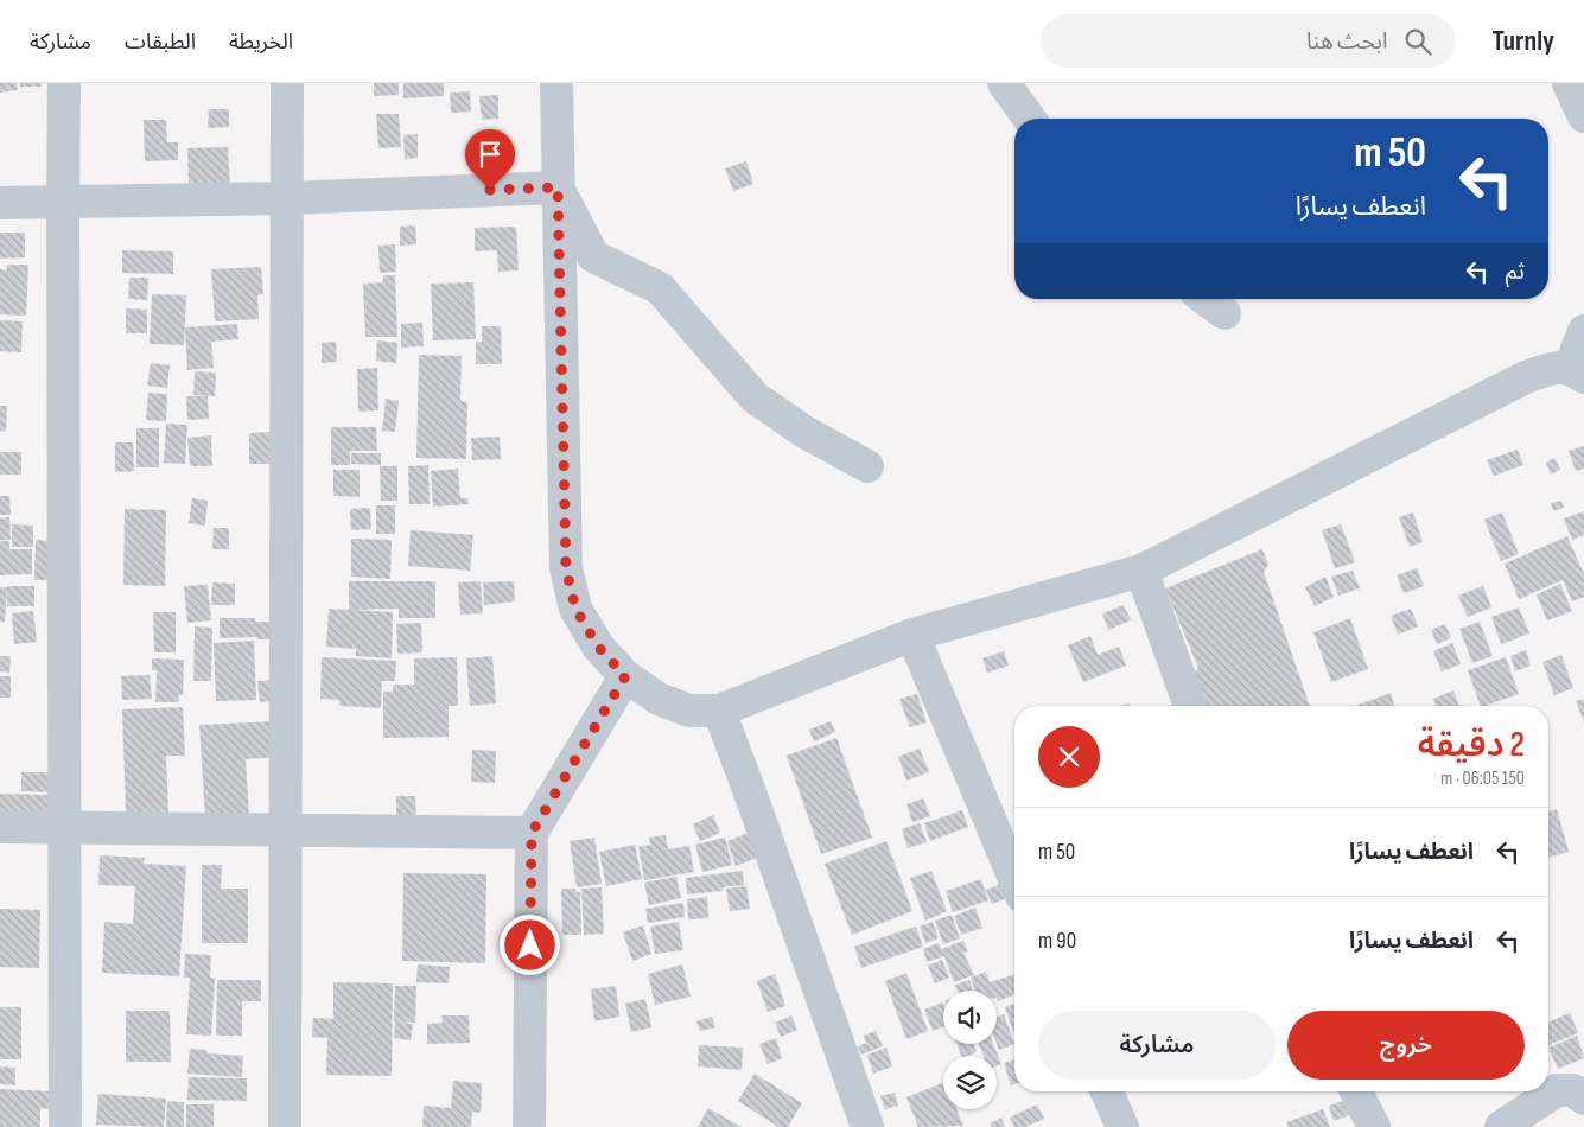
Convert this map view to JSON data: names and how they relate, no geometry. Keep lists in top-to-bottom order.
{
  "page": {
    "header": "Turnly",
    "search": "ابحث هنا",
    "nav": ["الخريطة", "الطبقات", "مشاركة"],
    "turn": ["50 m", "انعطف يسارًا"],
    "then": "ثم",
    "heading": ["2 دقيقة", "150 m · 06:05"],
    "list": [
      {
        "name": "انعطف يسارًا",
        "value": "50 m"
      },
      {
        "name": "انعطف يسارًا",
        "value": "90 m"
      }
    ],
    "buttons": ["خروج", "مشاركة"]
  }
}
